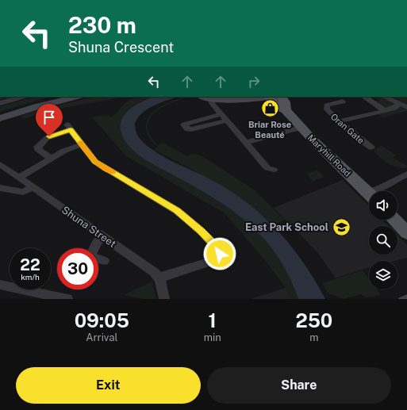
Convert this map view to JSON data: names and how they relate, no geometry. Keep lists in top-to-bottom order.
{
  "streets": {
    "main road": ["Maryhill Road"],
    "street": ["Oran Gate", "Shuna Street"]
  },
  "places": {
    "shop": ["Briar Rose Beauté"],
    "school or university": ["East Park School"]
  },
  "page": {
    "turn": ["230 m", "Shuna Crescent"],
    "speed": "22 km/h",
    "limit": "30",
    "eta": [
      "09:05",
      "Arrival",
      "1",
      "min",
      "250",
      "m"
    ],
    "buttons": ["Exit", "Share"]
  }
}
